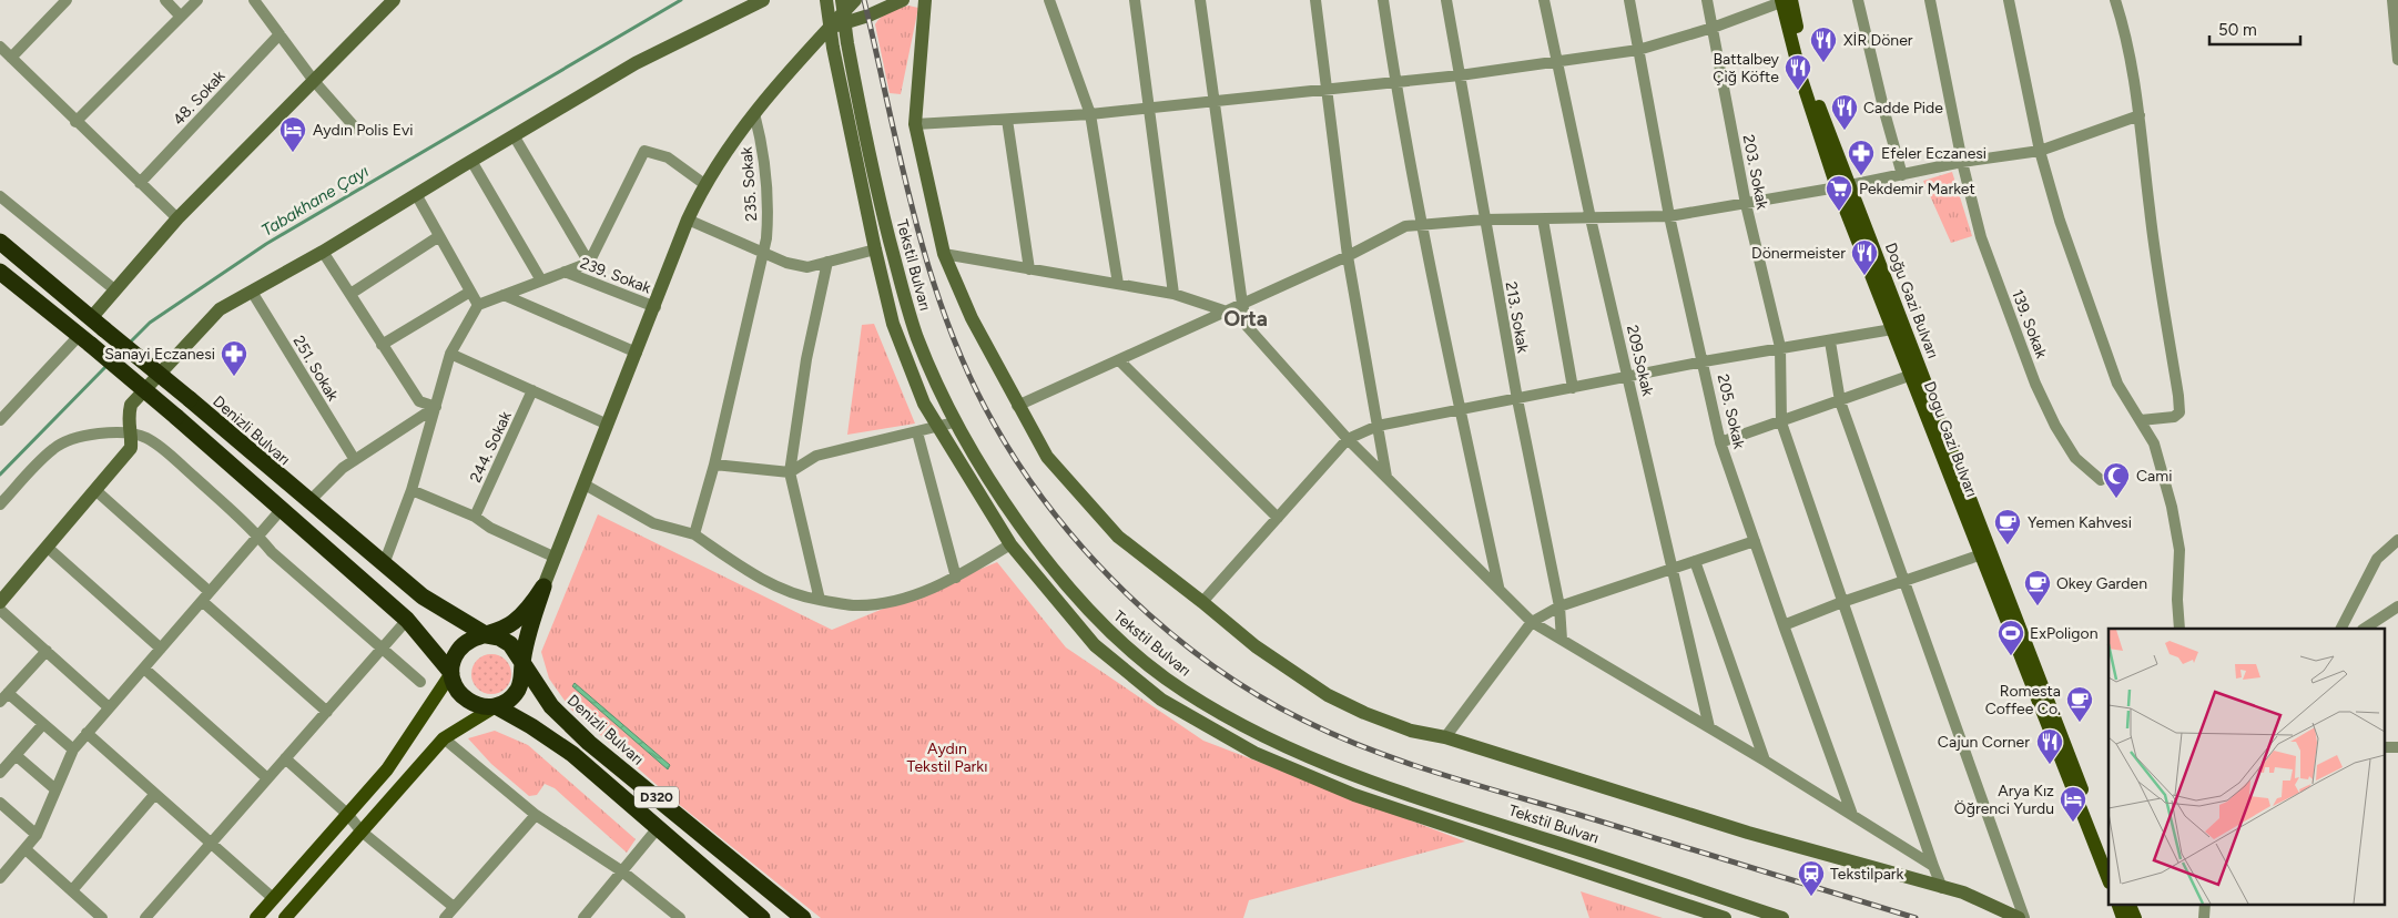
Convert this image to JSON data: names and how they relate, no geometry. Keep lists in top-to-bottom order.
{
  "streets": {
    "highway": ["Denizli Bulvarı", "D320"],
    "main road": ["Tekstil Bulvarı", "Doğu Gazi Bulvarı", "Dogu Gazi Bulvarı"],
    "street": [
      "48. Sokak",
      "203. Sokak",
      "235. Sokak",
      "239. Sokak",
      "213. Sokak",
      "139. Sokak",
      "209.Sokak",
      "251. Sokak",
      "205. Sokak",
      "244. Sokak"
    ]
  },
  "crossings": [
    ["Doğu Gazi Bulvarı", "Dogu Gazi Bulvarı"],
    ["Denizli Bulvarı", "D320"]
  ],
  "districts": ["Orta"],
  "water": ["Tabakhane Çayı"],
  "parks": ["Aydın Tekstil Parkı"],
  "places": {
    "restaurant": [
      "XİR Döner",
      "Battalbey Çiğ Köfte",
      "Cadde Pide",
      "Dönermeister",
      "Cajun Corner"
    ],
    "hotel": ["Aydın Polis Evi", "Arya Kız Öğrenci Yurdu"],
    "pharmacy": ["Efeler Eczanesi", "Sanayi Eczanesi"],
    "supermarket": ["Pekdemir Market"],
    "mosque": ["Cami"],
    "cafe": ["Yemen Kahvesi", "Okey Garden", "Romesta Coffee Co."],
    "sports": ["ExPoligon"],
    "station": ["Tekstilpark"]
  },
  "scale_bar": "50 m"
}
